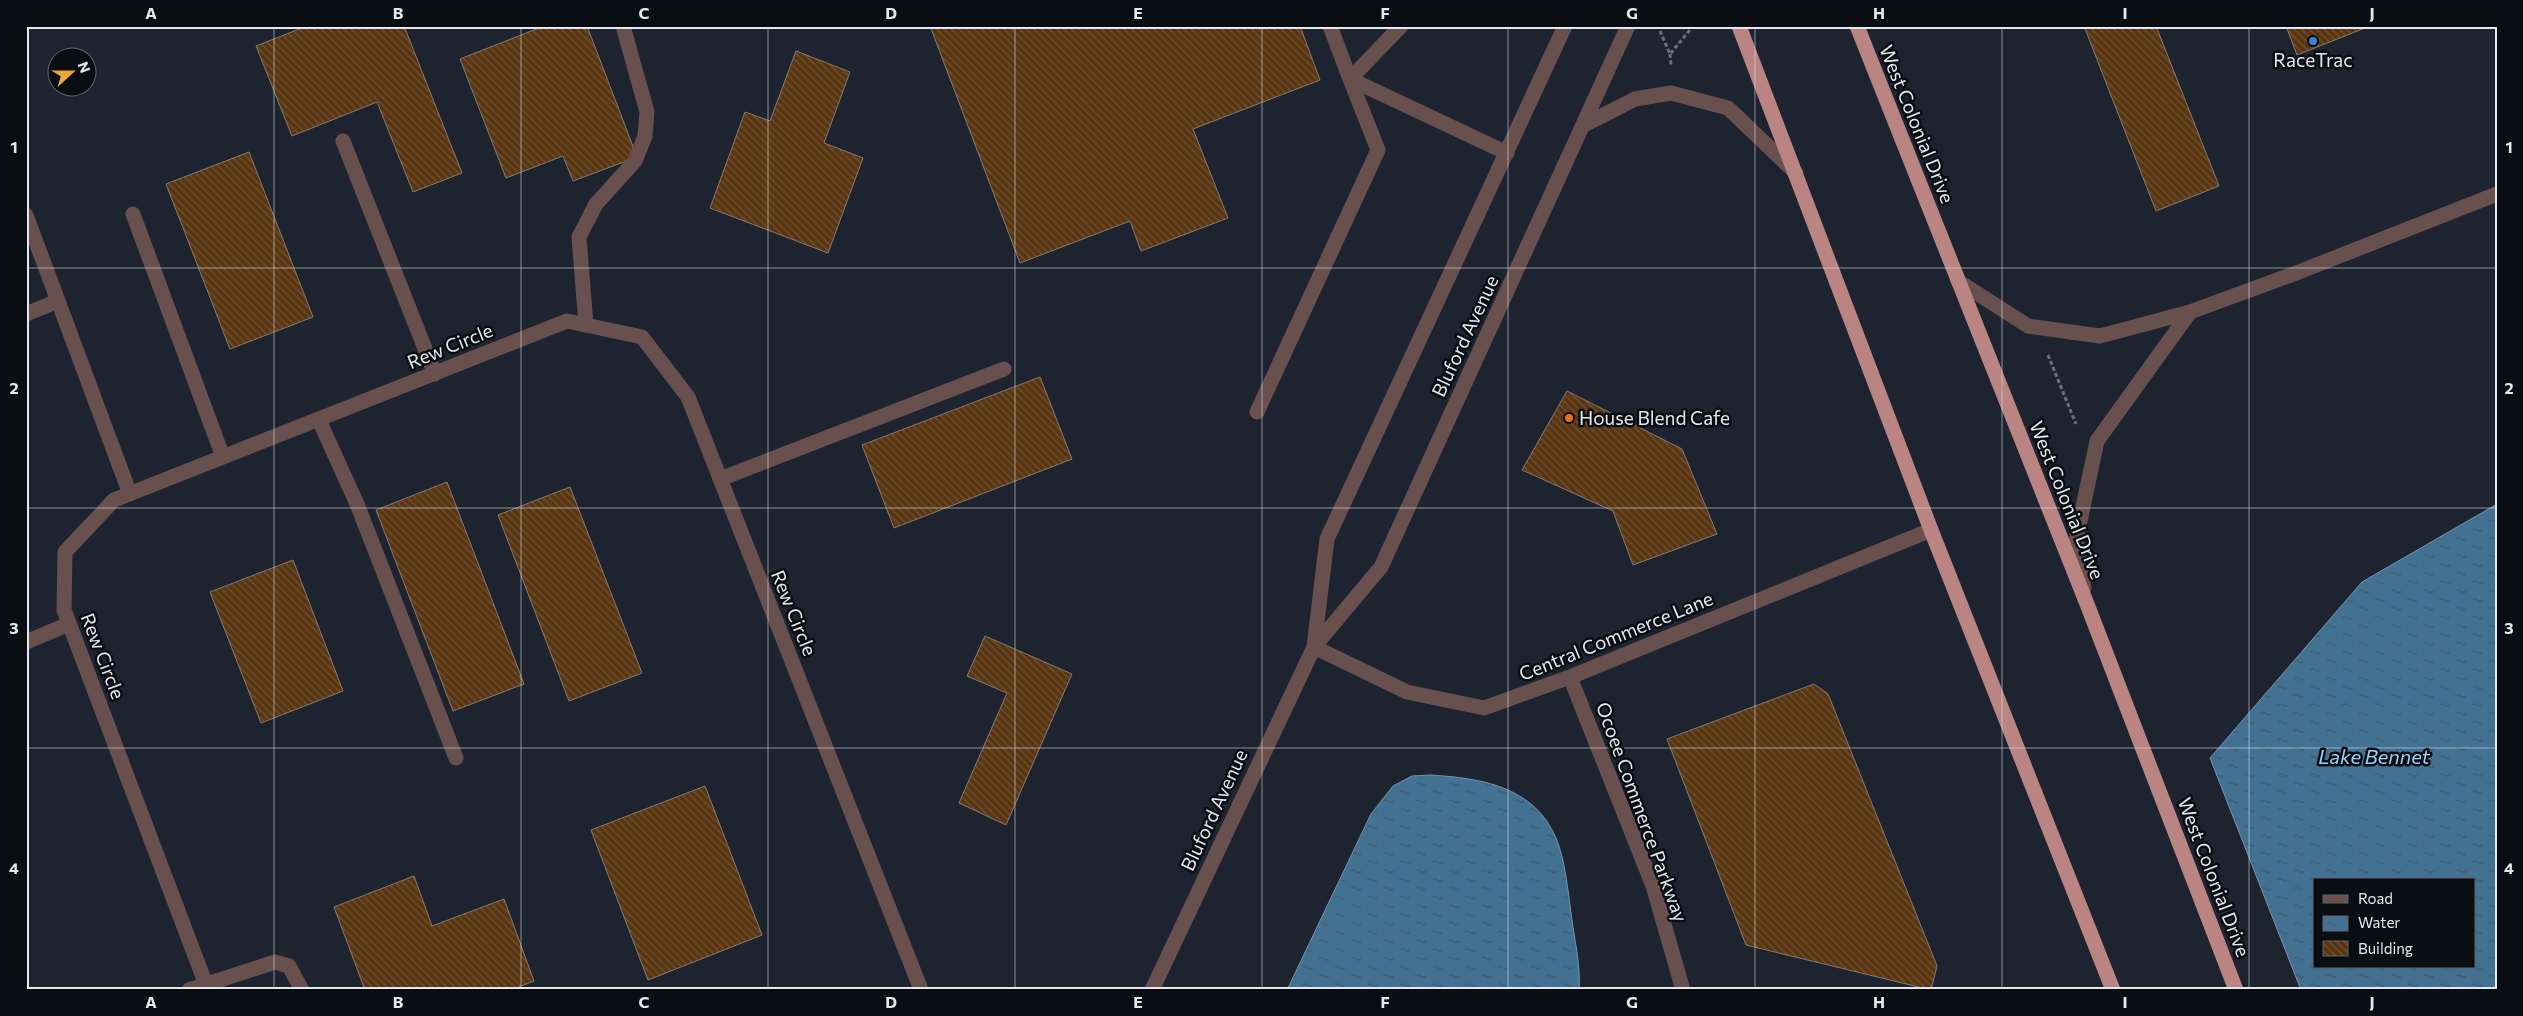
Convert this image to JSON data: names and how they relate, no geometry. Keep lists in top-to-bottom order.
{
  "streets": {
    "highway": ["West Colonial Drive"],
    "street": [
      "Bluford Avenue",
      "Rew Circle",
      "Central Commerce Lane",
      "Ocoee Commerce Parkway"
    ]
  },
  "crossings": [
    ["Bluford Avenue", "Central Commerce Lane"],
    ["Central Commerce Lane", "Ocoee Commerce Parkway"]
  ],
  "water": ["Lake Bennet"],
  "places": ["RaceTrac", "House Blend Cafe"],
  "legend": ["Road", "Water", "Building"],
  "north": "right",
  "grid": {
    "columns": [
      "A",
      "B",
      "C",
      "D",
      "E",
      "F",
      "G",
      "H",
      "I",
      "J"
    ],
    "rows": [
      "1",
      "2",
      "3",
      "4"
    ]
  }
}
